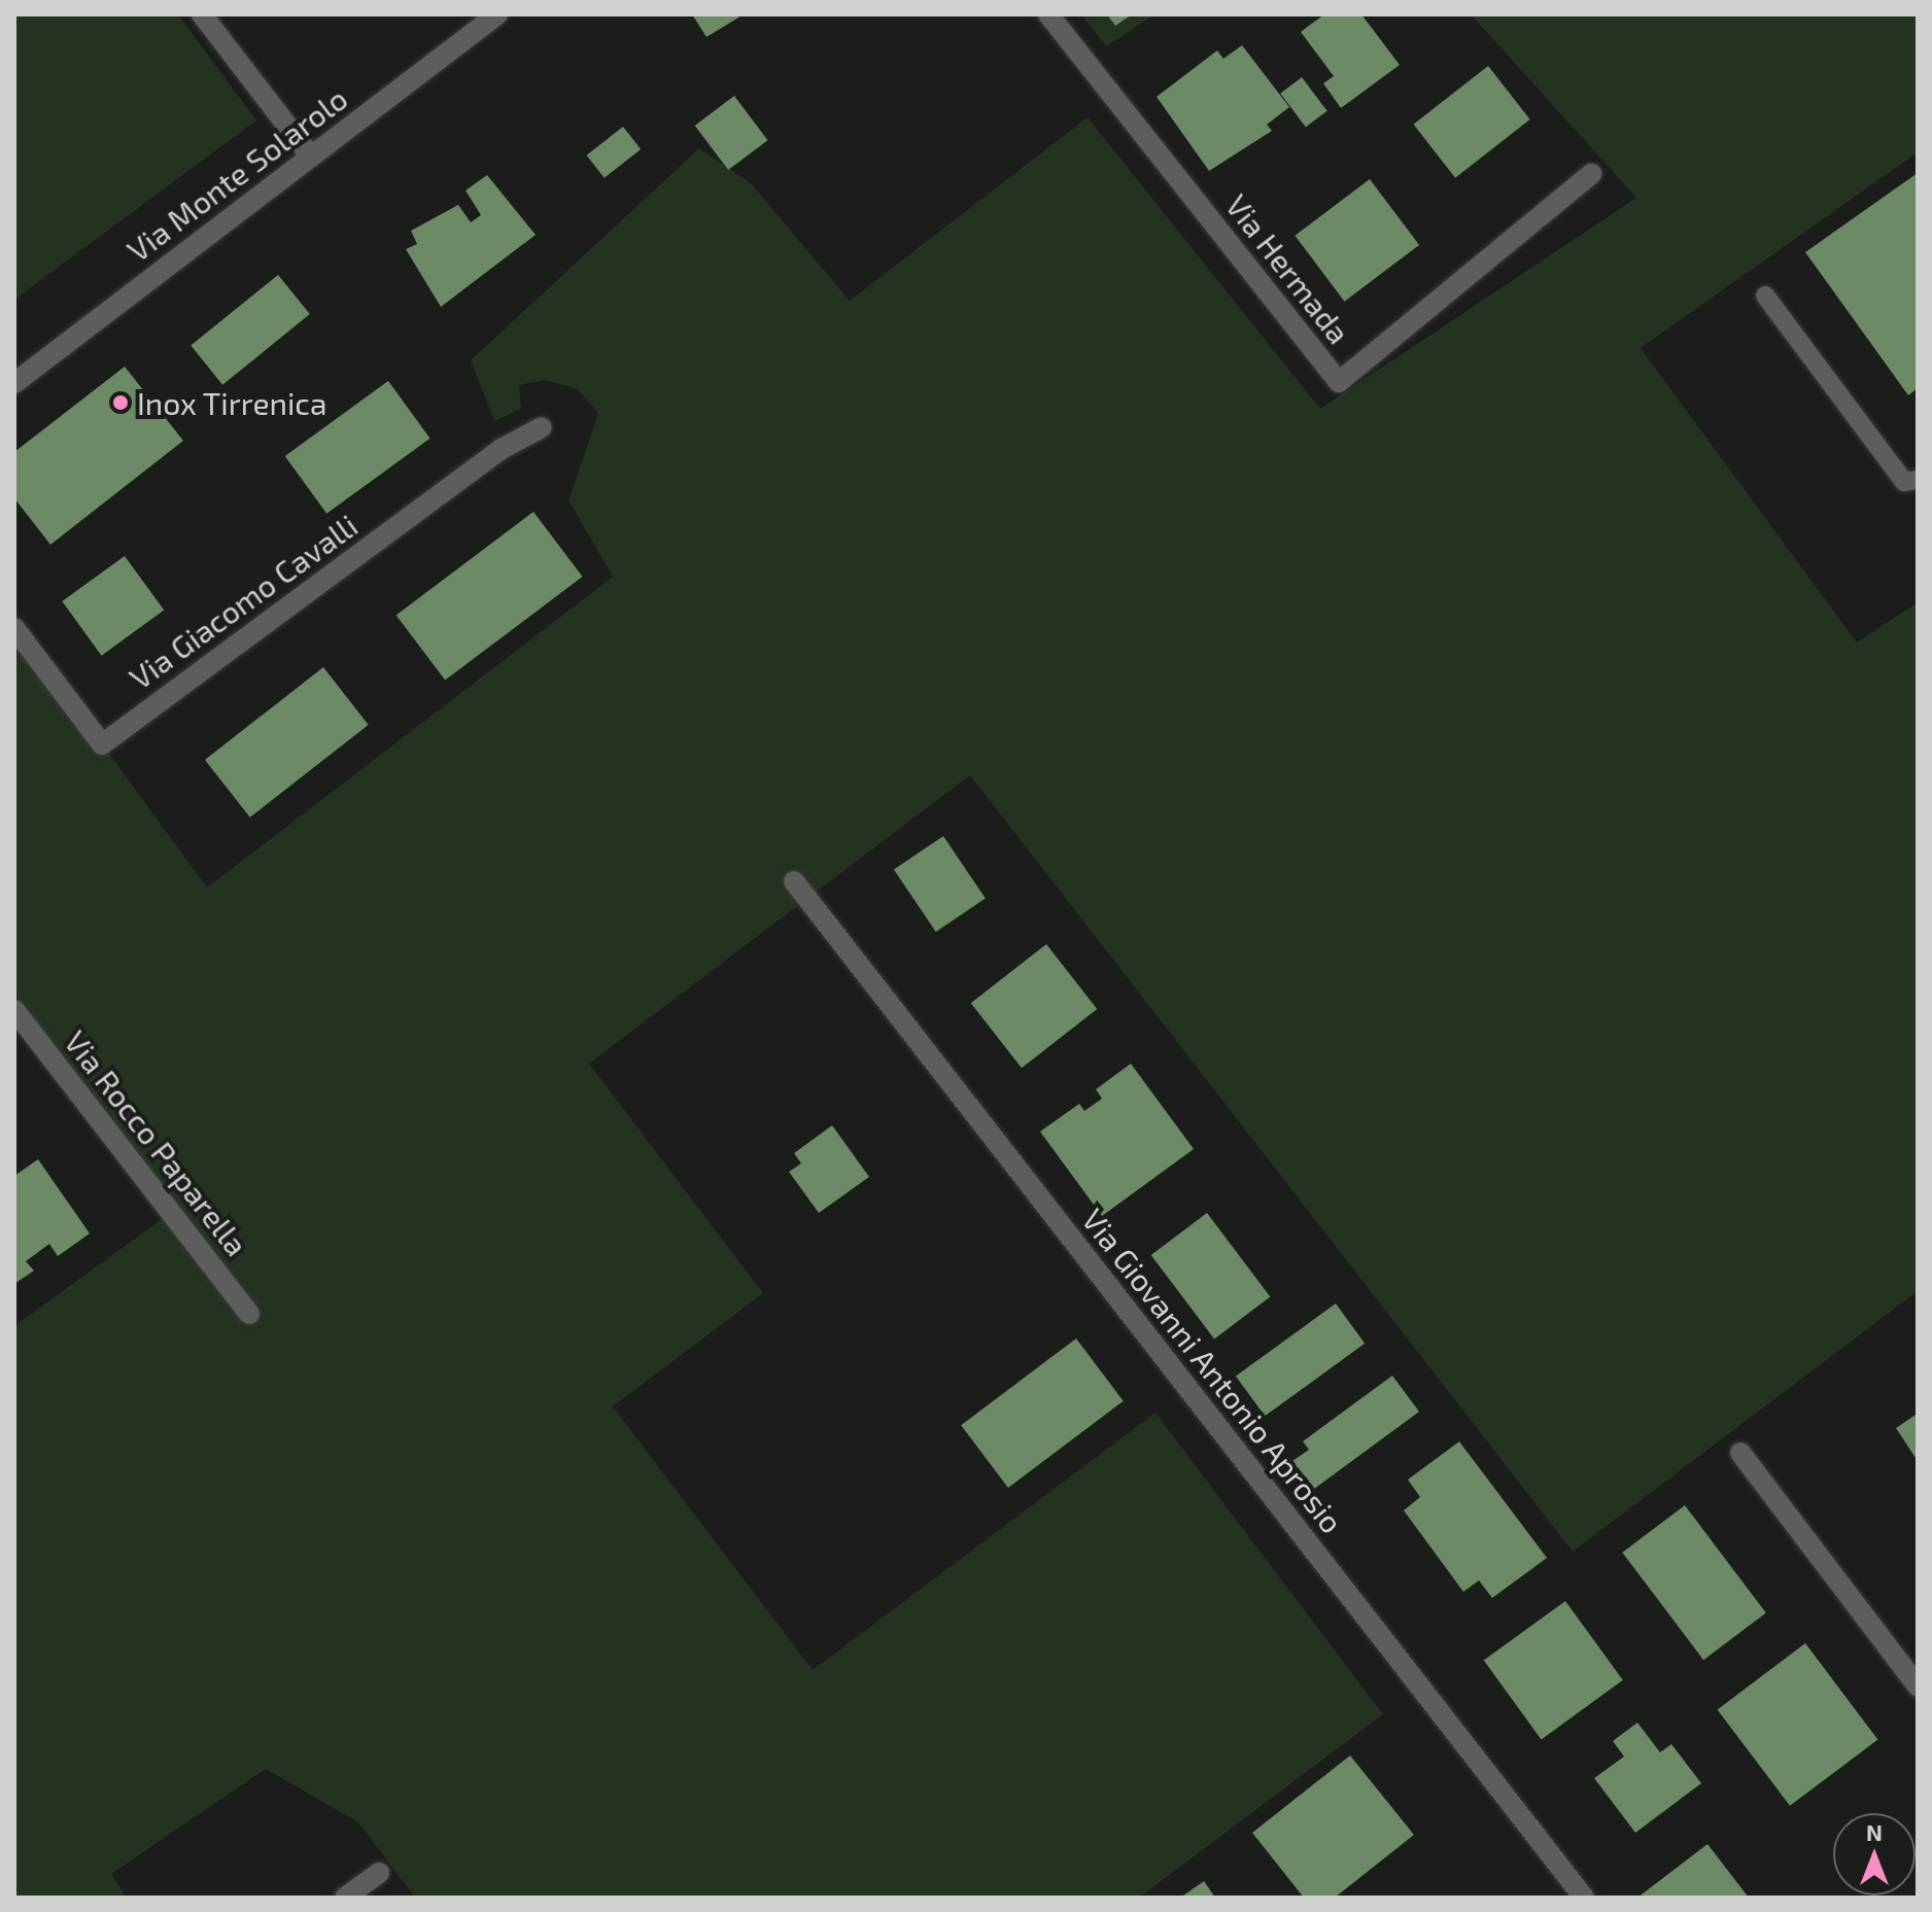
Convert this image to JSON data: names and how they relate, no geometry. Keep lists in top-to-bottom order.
{
  "streets": {
    "street": [
      "Via Monte Solarolo",
      "Via Hermada",
      "Via Giacomo Cavalli",
      "Via Rocco Paparella",
      "Via Giovanni Antonio Aprosio"
    ]
  },
  "places": ["Inox Tirrenica"],
  "north": "top"
}
